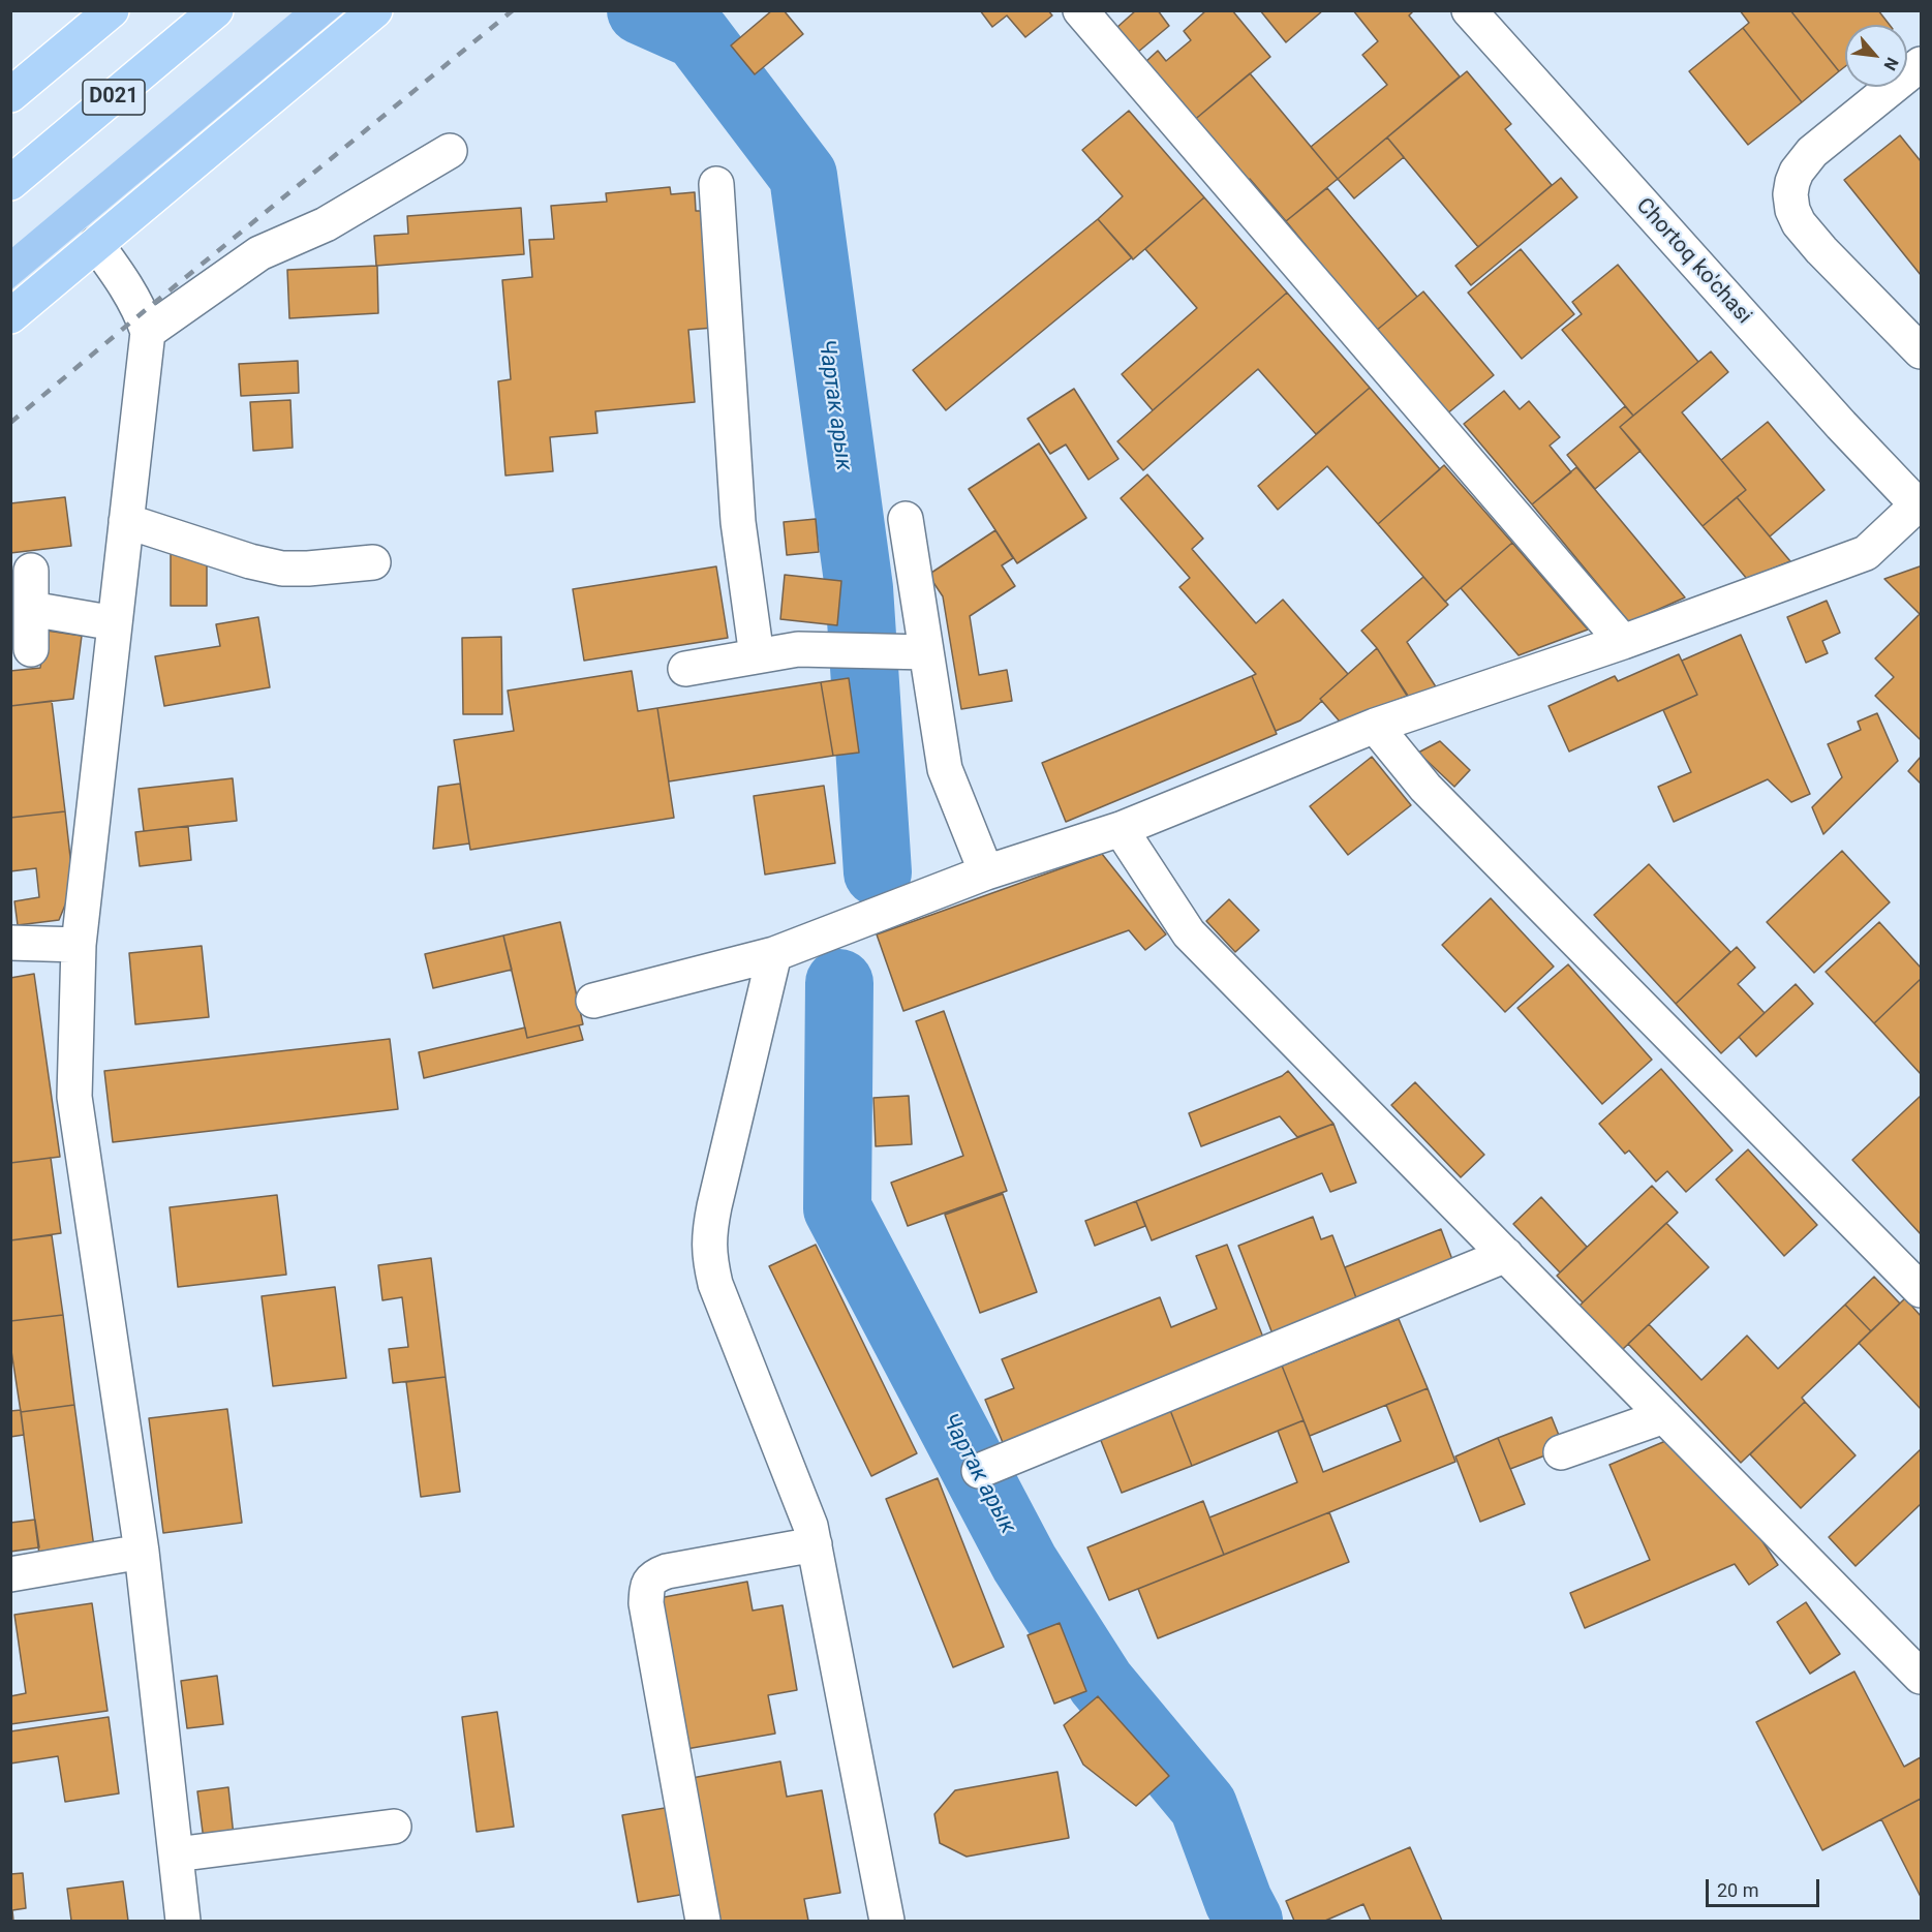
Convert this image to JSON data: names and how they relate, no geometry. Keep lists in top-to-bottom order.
{
  "streets": {
    "highway": ["D021"],
    "street": ["Chortoq ko'chasi"]
  },
  "water": ["Чартак арык"],
  "scale_bar": "20 m",
  "north": "bottom right"
}
